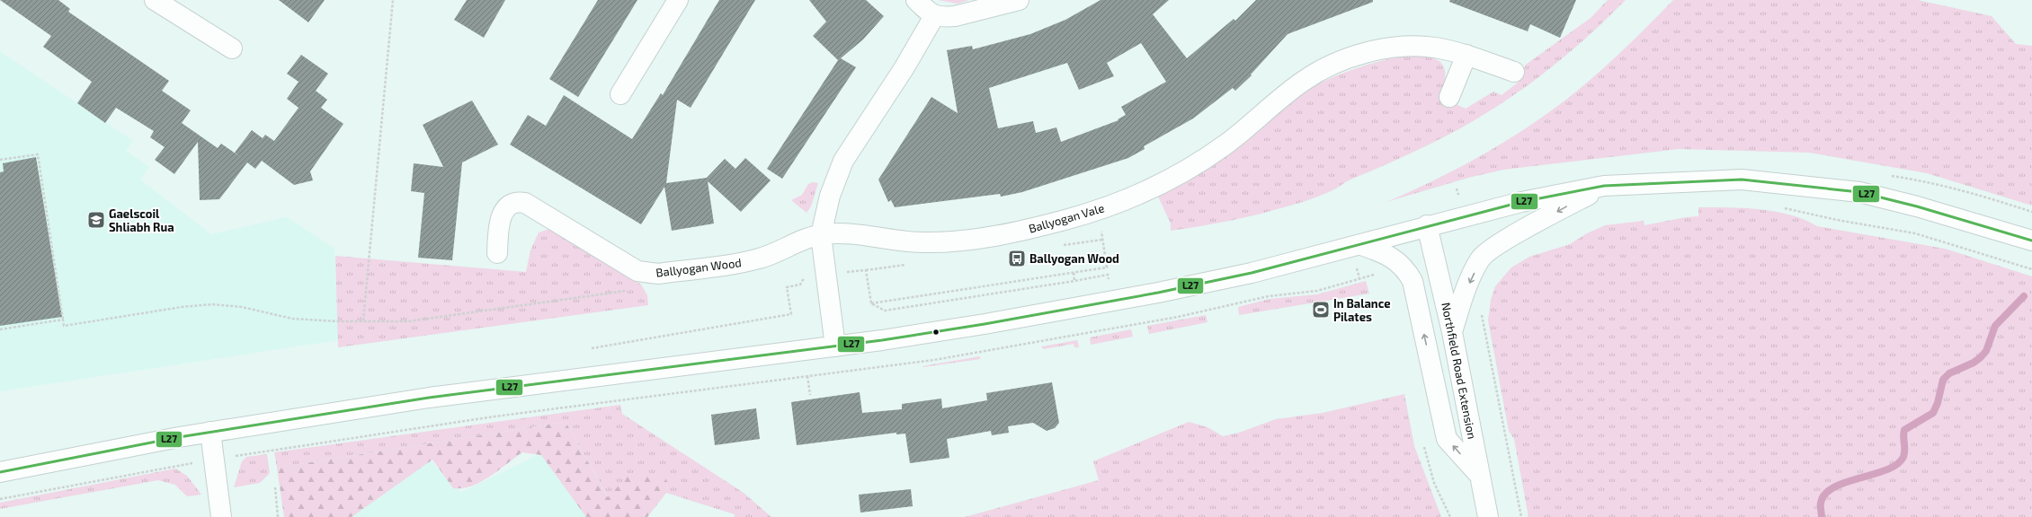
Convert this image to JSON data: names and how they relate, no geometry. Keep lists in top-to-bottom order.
{
  "streets": {
    "street": ["Ballyogan Vale", "Ballyogan Wood", "Northfield Road Extension"]
  },
  "crossings": [
    ["Ballyogan Vale", "Ballyogan Wood"]
  ],
  "places": {
    "school or university": ["Gaelscoil Shliabh Rua"],
    "bus stop": ["Ballyogan Wood"],
    "sports": ["In Balance Pilates"]
  },
  "lines": ["transit line L27"]
}
